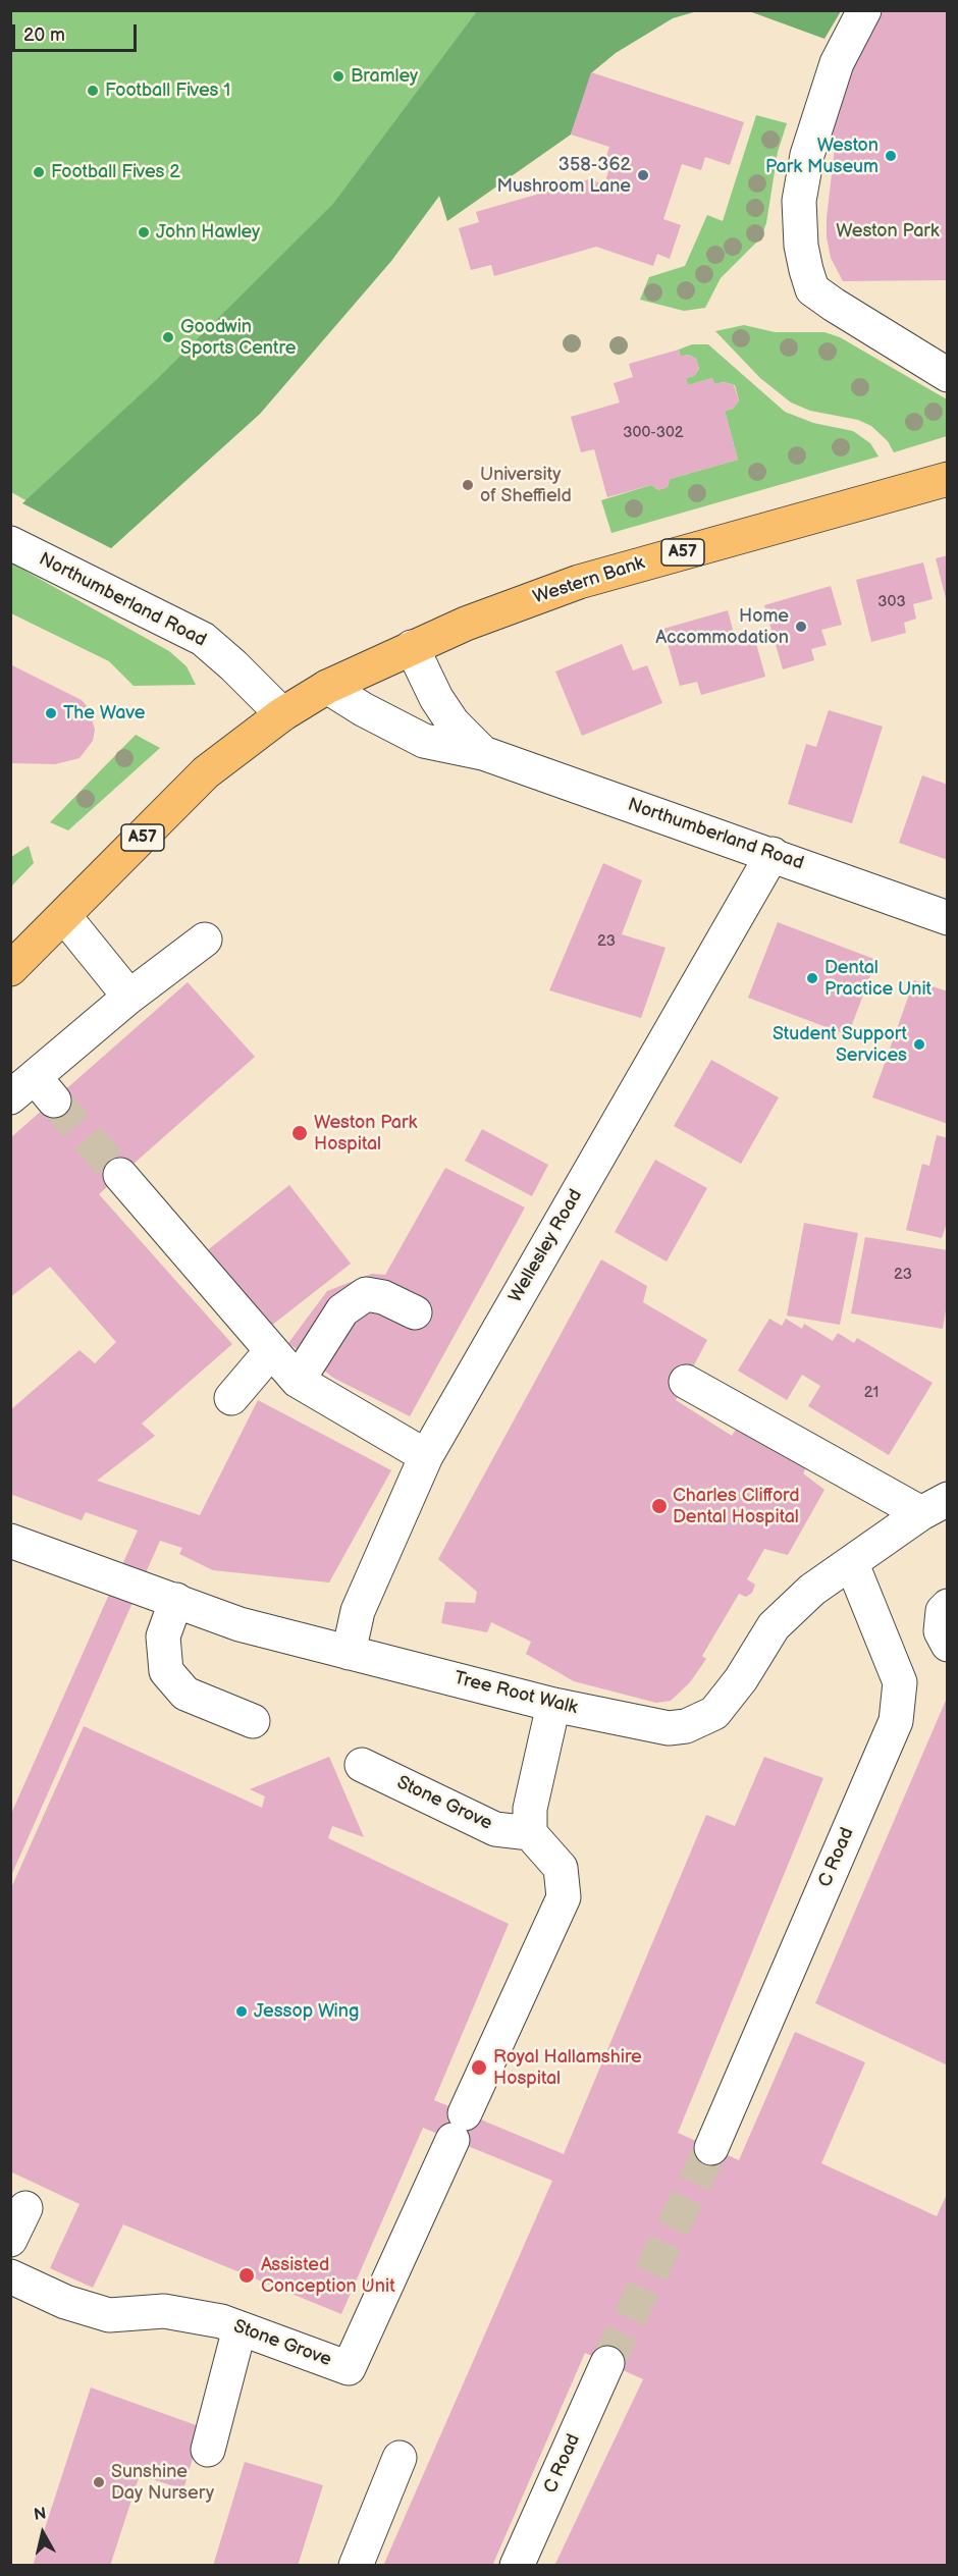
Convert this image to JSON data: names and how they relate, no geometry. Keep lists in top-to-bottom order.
{
  "streets": {
    "main road": ["A57", "Western Bank"],
    "street": [
      "Northumberland Road",
      "Wellesley Road",
      "Tree Root Walk",
      "Stone Grove",
      "C Road"
    ]
  },
  "crossings": [
    ["A57", "Western Bank"],
    ["A57", "Northumberland Road"],
    ["Western Bank", "Northumberland Road"],
    ["Northumberland Road", "Wellesley Road"],
    ["Wellesley Road", "Tree Root Walk"],
    ["Tree Root Walk", "C Road"]
  ],
  "parks": ["Weston Park"],
  "places": [
    "Bramley",
    "Football Fives 1",
    "Weston Park Museum",
    "Football Fives 2",
    "358-362 Mushroom Lane",
    "John Hawley",
    "Goodwin Sports Centre",
    "University of Sheffield",
    "Home Accommodation",
    "The Wave",
    "Dental Practice Unit",
    "Student Support Services",
    "Weston Park Hospital",
    "Charles Clifford Dental Hospital",
    "Jessop Wing",
    "Royal Hallamshire Hospital",
    "Assisted Conception Unit",
    "Sunshine Day Nursery"
  ],
  "house_numbers": [
    "300-302",
    "303",
    "23",
    "23",
    "21"
  ],
  "scale_bar": "20 m",
  "north": "top"
}
